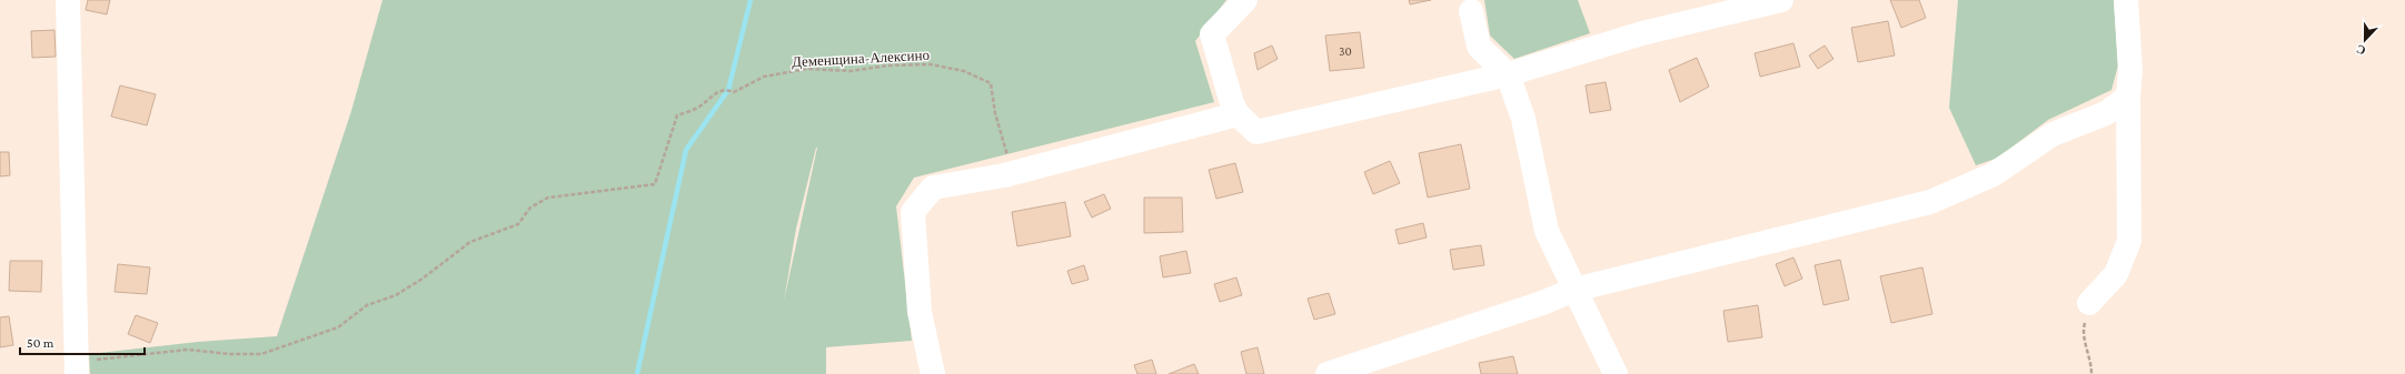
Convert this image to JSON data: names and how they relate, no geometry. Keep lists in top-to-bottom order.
{
  "streets": {
    "path": ["Деменщина-Алексино"]
  },
  "house_numbers": ["30"],
  "scale_bar": "50 m",
  "north": "bottom"
}
